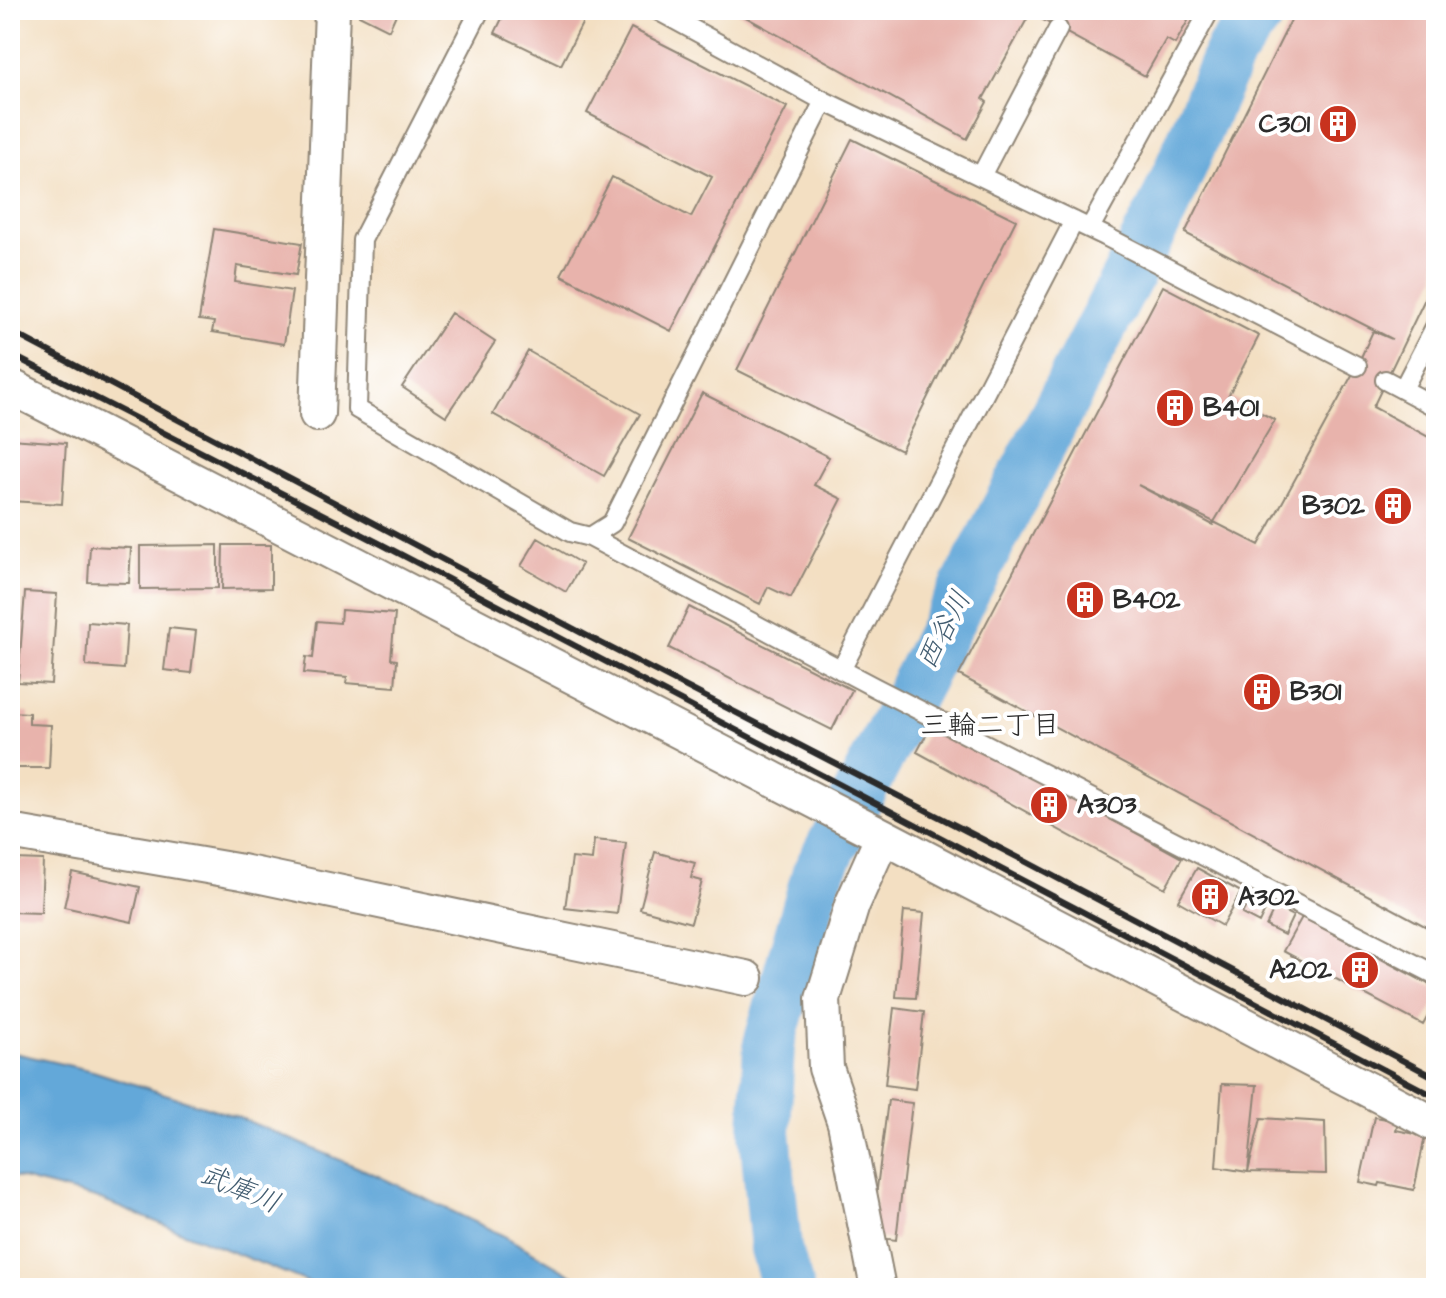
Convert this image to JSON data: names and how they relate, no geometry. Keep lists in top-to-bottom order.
{
  "districts": ["三輪二丁目"],
  "water": ["西谷川", "武庫川"],
  "places": {
    "building": [
      "C301",
      "B401",
      "B302",
      "B402",
      "B301",
      "A303",
      "A302",
      "A202"
    ]
  }
}
